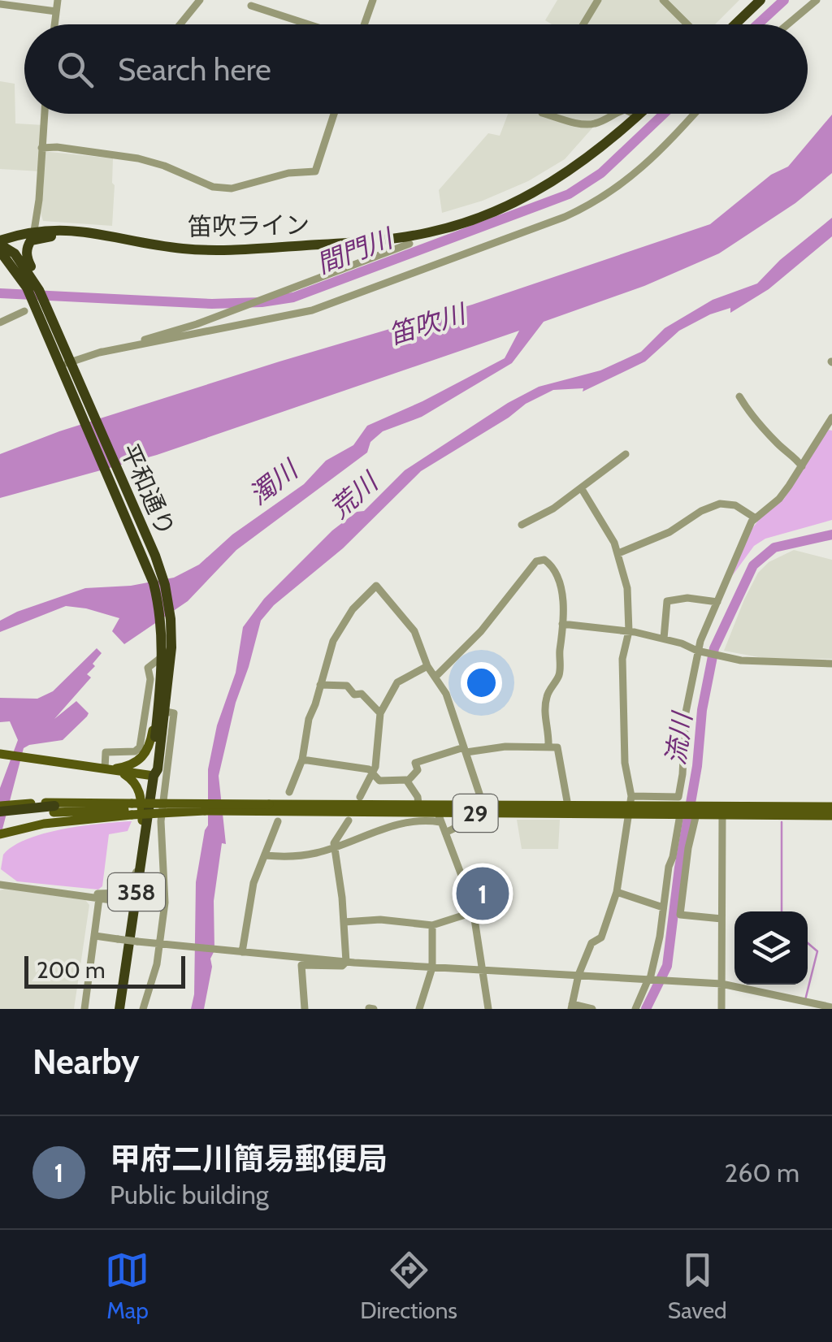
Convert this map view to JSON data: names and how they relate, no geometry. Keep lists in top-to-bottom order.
{
  "streets": {
    "highway": ["笛吹ライン", "平和通り", "358"],
    "main road": ["29"]
  },
  "crossings": [
    ["笛吹ライン", "平和通り"]
  ],
  "water": [
    "間門川",
    "笛吹川",
    "濁川",
    "荒川",
    "流川"
  ],
  "scale_bar": "200 m",
  "page": {
    "search": "Search here",
    "pins": "1",
    "scale": "200 m",
    "heading": "Nearby",
    "list": [
      {
        "mark": "1",
        "name": "甲府二川簡易郵便局",
        "note": "Public building",
        "value": "260 m"
      }
    ],
    "nav": ["Map", "Directions", "Saved"]
  }
}
